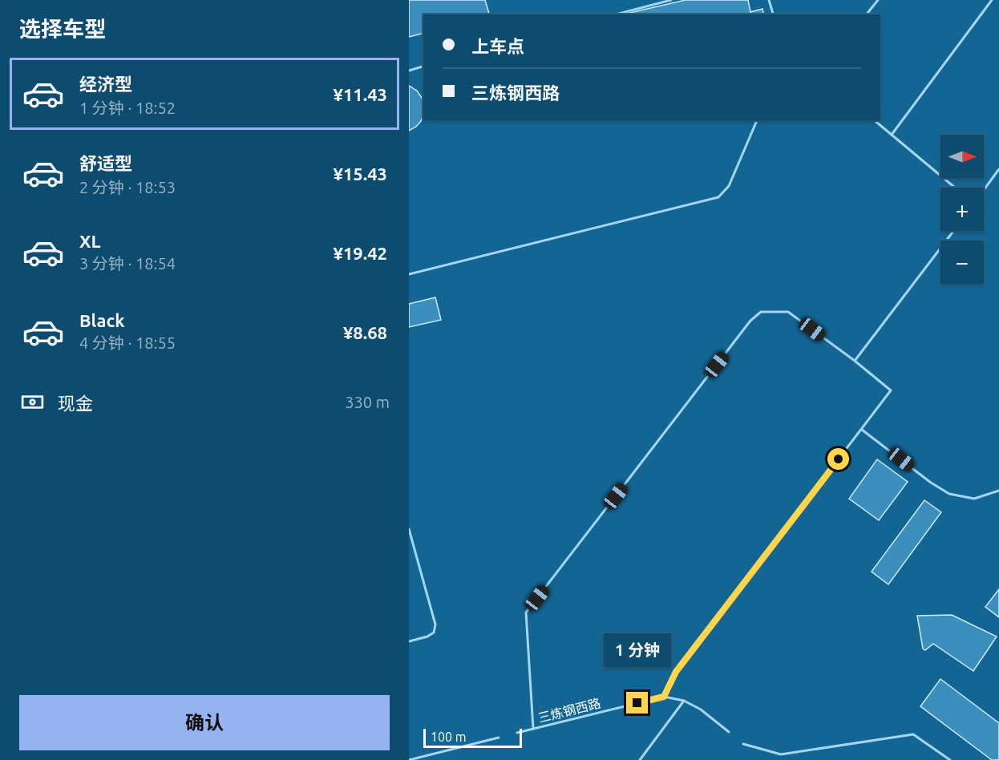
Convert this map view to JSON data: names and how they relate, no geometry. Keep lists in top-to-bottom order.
{
  "streets": {
    "lane": ["三炼钢西路"]
  },
  "scale_bar": "100 m",
  "north": "right",
  "page": {
    "heading": "选择车型",
    "banner": ["上车点", "三炼钢西路"],
    "list": [
      {
        "name": "经济型",
        "note": "1 分钟 · 18:52",
        "value": "¥11.43"
      },
      {
        "name": "舒适型",
        "note": "2 分钟 · 18:53",
        "value": "¥15.43"
      },
      {
        "name": "XL",
        "note": "3 分钟 · 18:54",
        "value": "¥19.42"
      },
      {
        "name": "Black",
        "note": "4 分钟 · 18:55",
        "value": "¥8.68"
      }
    ],
    "map_buttons": ["+", "−"],
    "pay": ["现金", "330 m"],
    "bubble": "1 分钟",
    "buttons": "确认",
    "scale": "100 m"
  }
}
